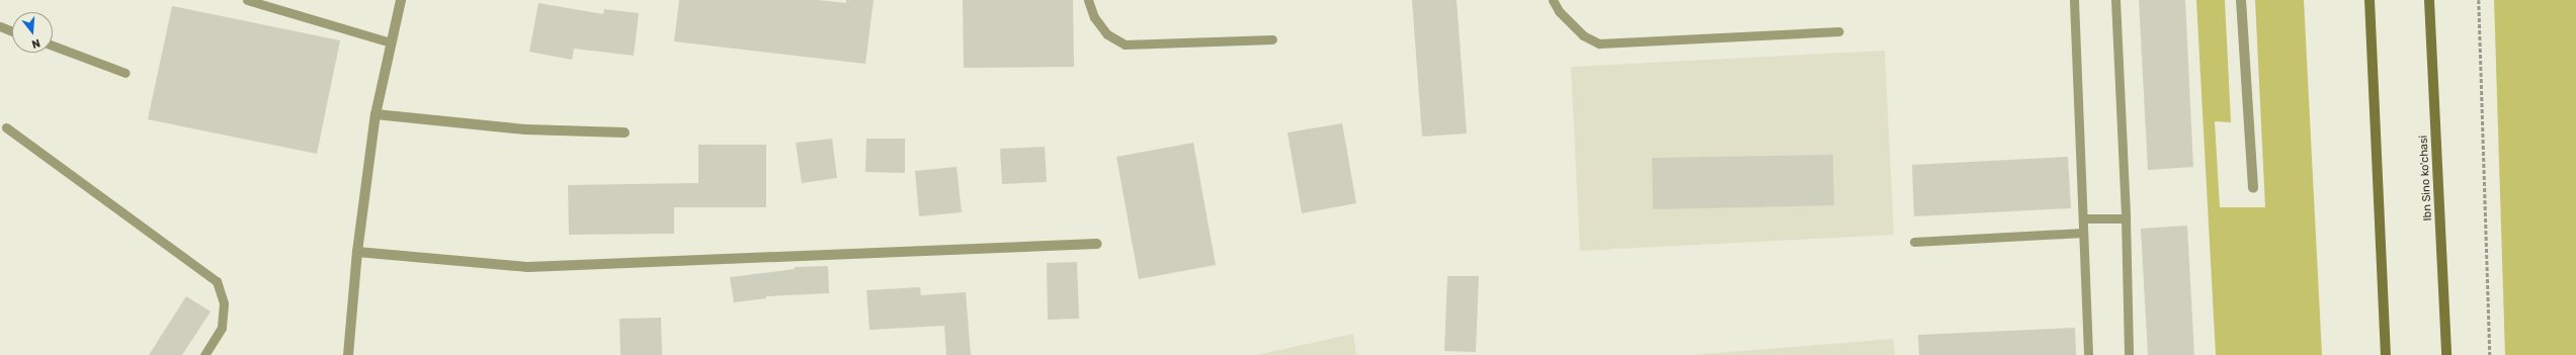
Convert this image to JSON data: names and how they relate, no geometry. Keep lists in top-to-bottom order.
{
  "streets": {
    "main road": ["Ibn Sino ko'chasi"]
  },
  "north": "bottom"
}
